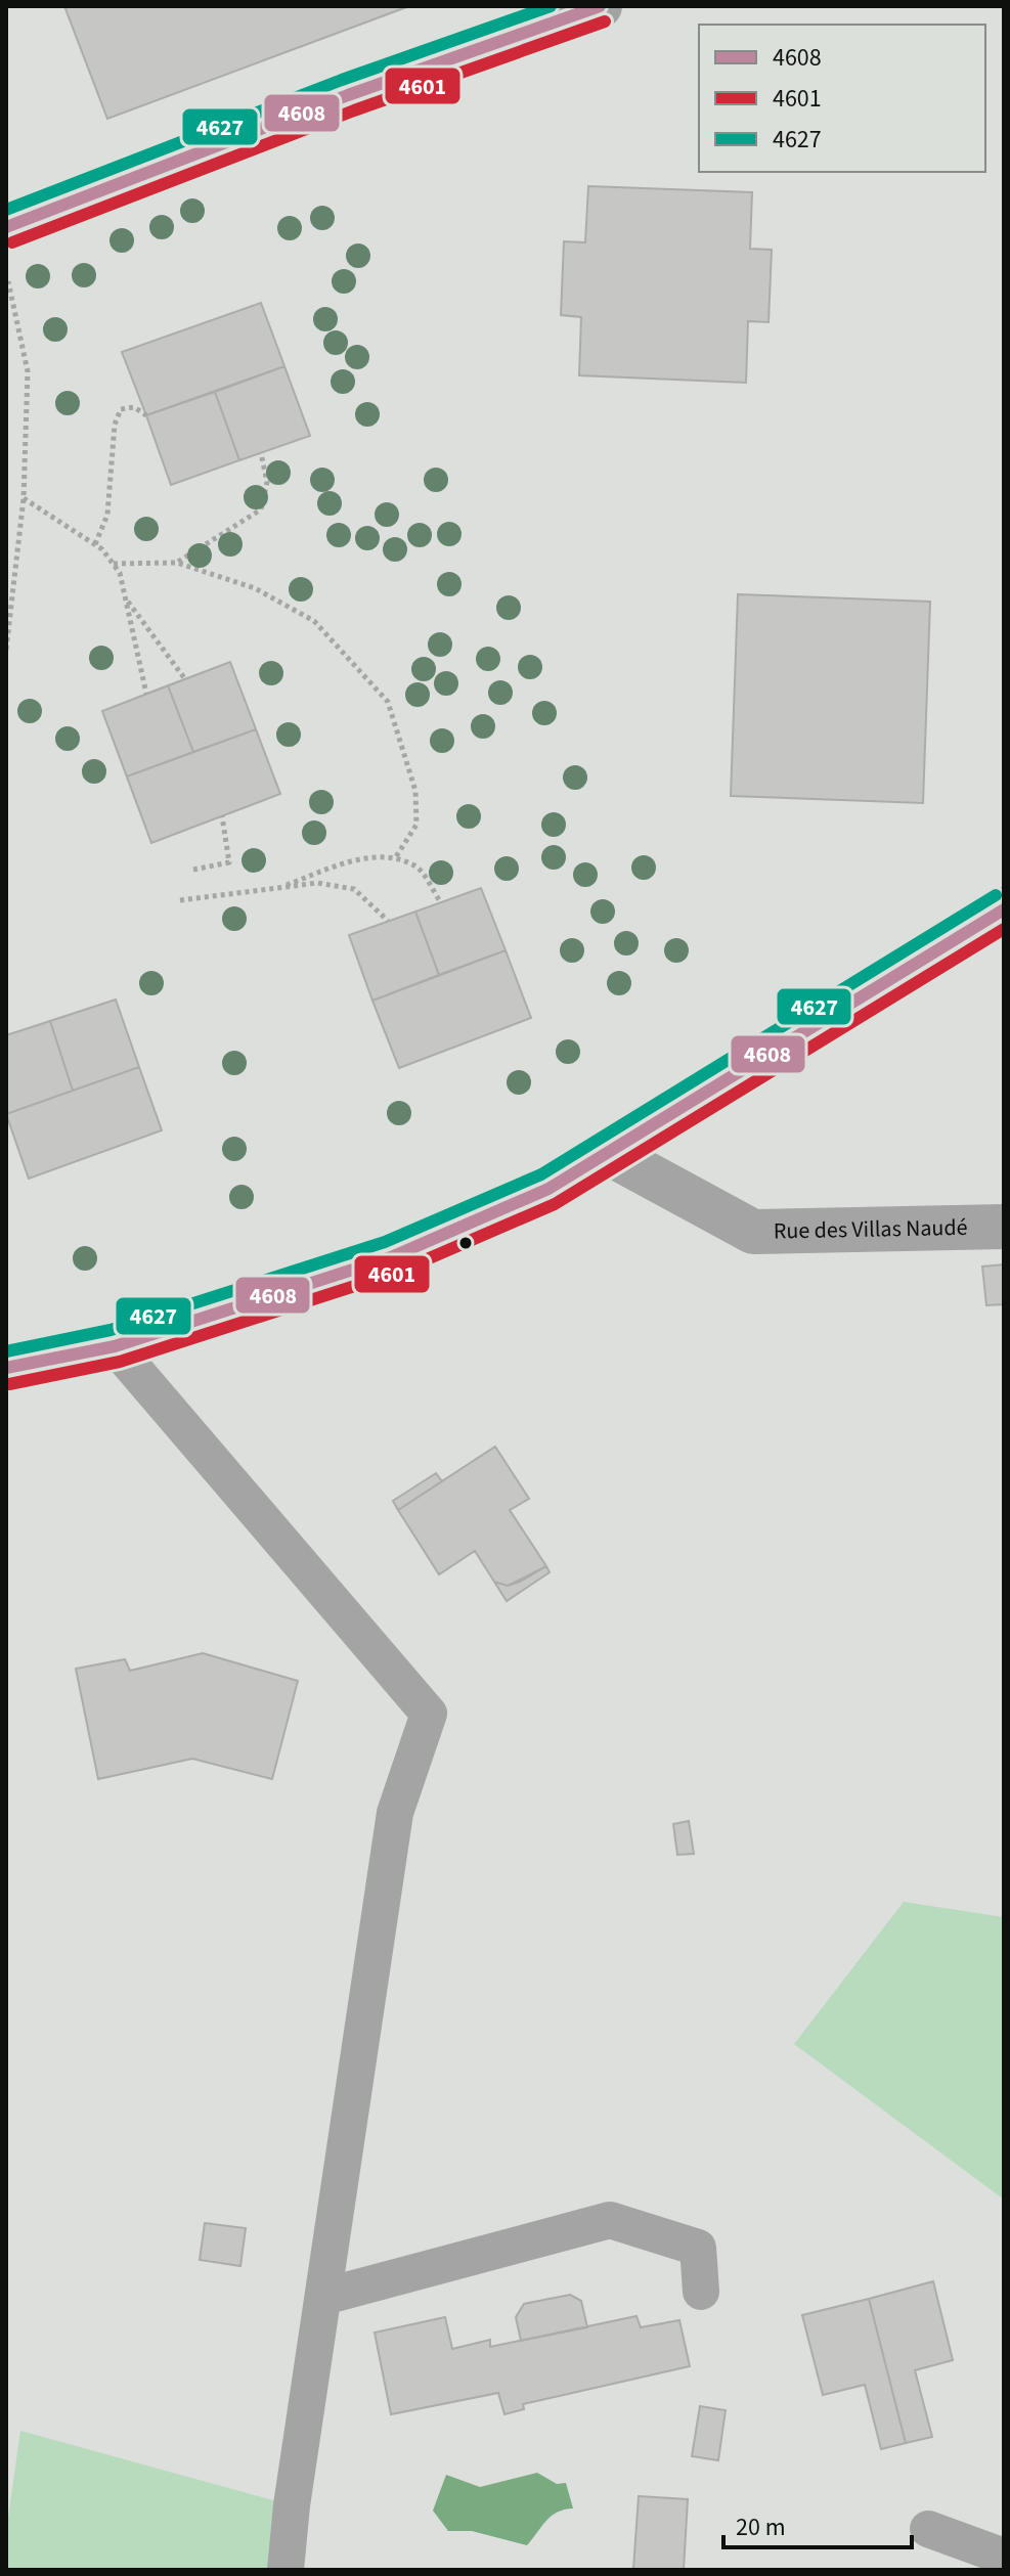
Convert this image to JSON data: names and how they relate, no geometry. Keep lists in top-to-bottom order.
{
  "streets": {
    "street": ["Rue des Villas Naudé"]
  },
  "lines": ["transit line 4608", "transit line 4627", "transit line 4601"],
  "legend": ["4608", "4601", "4627"],
  "scale_bar": "20 m"
}
